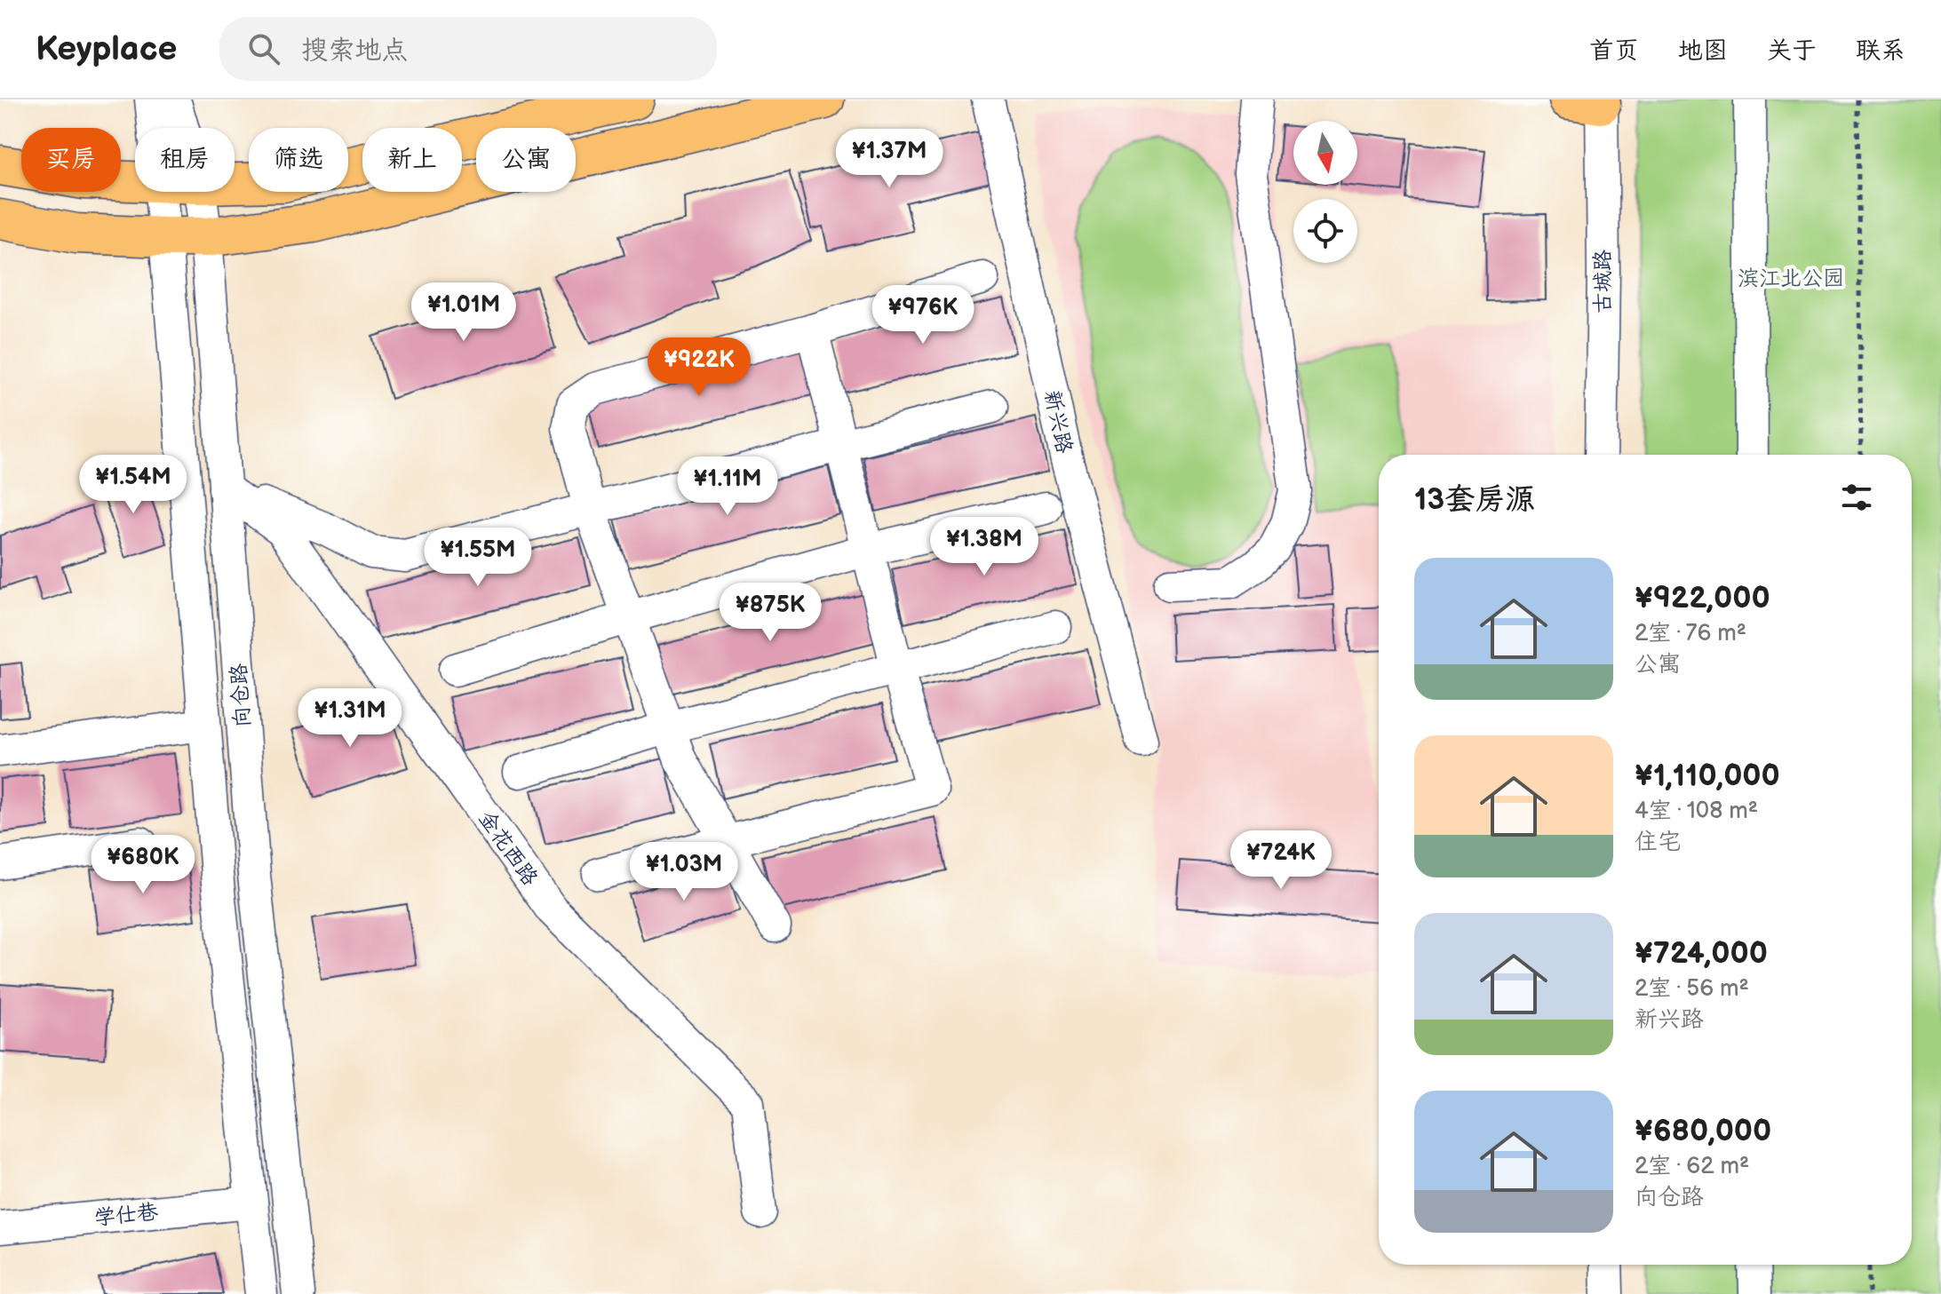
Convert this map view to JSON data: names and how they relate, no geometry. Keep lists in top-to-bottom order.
{
  "streets": {
    "street": [
      "古城路",
      "新兴路",
      "向仓路",
      "金花西路",
      "学仕巷"
    ]
  },
  "crossings": [
    ["向仓路", "金花西路"],
    ["向仓路", "学仕巷"]
  ],
  "parks": ["滨江北公园"],
  "north": "bottom",
  "page": {
    "header": "Keyplace",
    "search": "搜索地点",
    "nav": [
      "首页",
      "地图",
      "关于",
      "联系"
    ],
    "chip": [
      "买房",
      "租房",
      "筛选",
      "新上",
      "公寓"
    ],
    "price": [
      "¥1.37M",
      "¥1.01M",
      "¥976K",
      "¥922K",
      "¥1.54M",
      "¥1.11M",
      "¥1.38M",
      "¥1.55M",
      "¥875K",
      "¥1.31M",
      "¥724K",
      "¥680K",
      "¥1.03M"
    ],
    "heading": "13套房源",
    "list": [
      {
        "name": "¥922,000",
        "note": "2室 · 76 m² · 公寓"
      },
      {
        "name": "¥1,110,000",
        "note": "4室 · 108 m² · 住宅"
      },
      {
        "name": "¥724,000",
        "note": "2室 · 56 m² · 新兴路"
      },
      {
        "name": "¥680,000",
        "note": "2室 · 62 m² · 向仓路"
      }
    ]
  }
}
